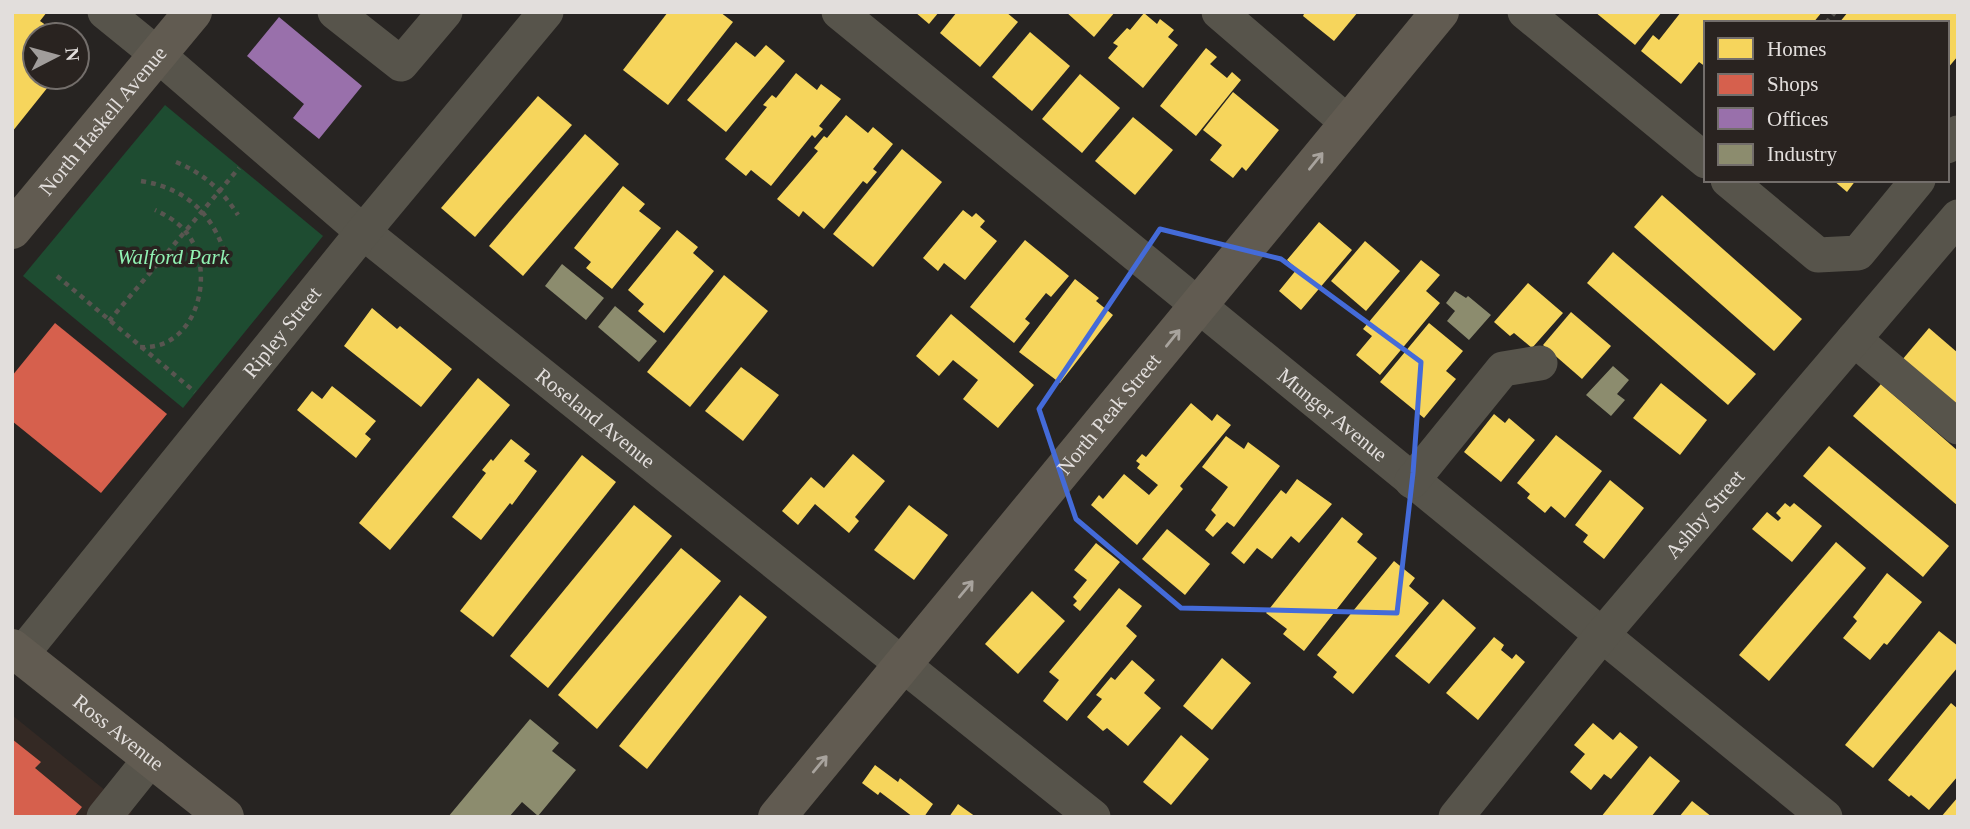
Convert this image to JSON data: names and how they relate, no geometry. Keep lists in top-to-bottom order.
{
  "streets": {
    "main road": ["North Haskell Avenue", "North Peak Street", "Ross Avenue"],
    "street": [
      "Ripley Street",
      "Munger Avenue",
      "Roseland Avenue",
      "Ashby Street"
    ]
  },
  "crossings": [
    ["North Haskell Avenue", "Roseland Avenue"],
    ["Ripley Street", "Roseland Avenue"],
    ["Ripley Street", "Ross Avenue"],
    ["Munger Avenue", "North Peak Street"],
    ["Munger Avenue", "Ashby Street"],
    ["North Peak Street", "Roseland Avenue"]
  ],
  "one_way": ["North Peak Street"],
  "parks": ["Walford Park"],
  "legend": [
    "Homes",
    "Shops",
    "Offices",
    "Industry"
  ],
  "north": "right"
}
